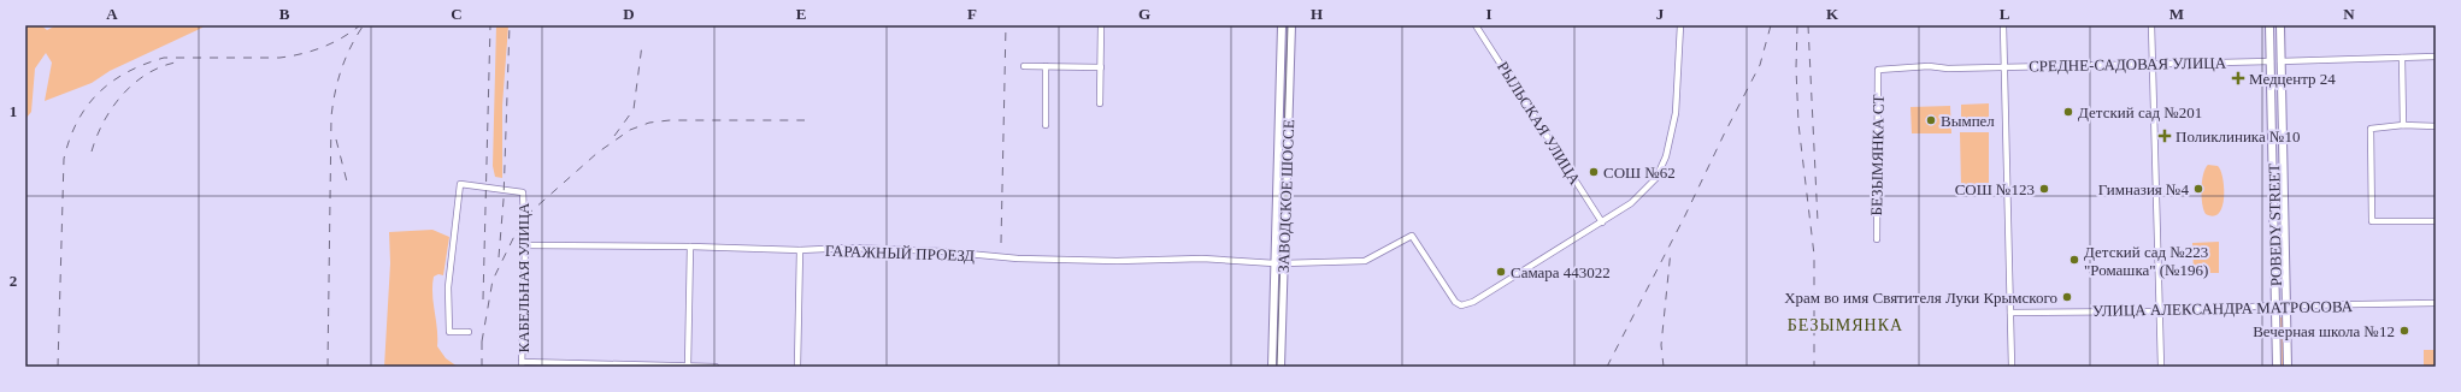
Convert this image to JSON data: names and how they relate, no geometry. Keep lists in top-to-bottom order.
{
  "streets": {
    "main road": [
      "СРЕДНЕ-САДОВАЯ УЛИЦА",
      "ЗАВОДСКОЕ ШОССЕ",
      "POBEDY STREET",
      "УЛИЦА АЛЕКСАНДРА МАТРОСОВА"
    ],
    "street": [
      "РЫЛЬСКАЯ УЛИЦА",
      "БЕЗЫМЯНКА СТ",
      "ГАРАЖНЫЙ ПРОЕЗД",
      "КАБЕЛЬНАЯ УЛИЦА"
    ]
  },
  "crossings": [
    ["СРЕДНЕ-САДОВАЯ УЛИЦА", "БЕЗЫМЯНКА СТ"],
    ["СРЕДНЕ-САДОВАЯ УЛИЦА", "POBEDY STREET"],
    ["ЗАВОДСКОЕ ШОССЕ", "ГАРАЖНЫЙ ПРОЕЗД"],
    ["POBEDY STREET", "УЛИЦА АЛЕКСАНДРА МАТРОСОВА"],
    ["ГАРАЖНЫЙ ПРОЕЗД", "КАБЕЛЬНАЯ УЛИЦА"]
  ],
  "districts": ["БЕЗЫМЯНКА"],
  "places": {
    "health": ["Медцентр 24", "Поликлиника №10"],
    "other": [
      "Детский сад №201",
      "Вымпел",
      "СОШ №62",
      "СОШ №123",
      "Гимназия №4",
      "Детский сад №223 \"Ромашка\" (№196)",
      "Самара 443022",
      "Храм во имя Святителя Луки Крымского",
      "Вечерная школа №12"
    ]
  },
  "grid": {
    "columns": [
      "A",
      "B",
      "C",
      "D",
      "E",
      "F",
      "G",
      "H",
      "I",
      "J",
      "K",
      "L",
      "M",
      "N"
    ],
    "rows": ["1", "2"]
  }
}
